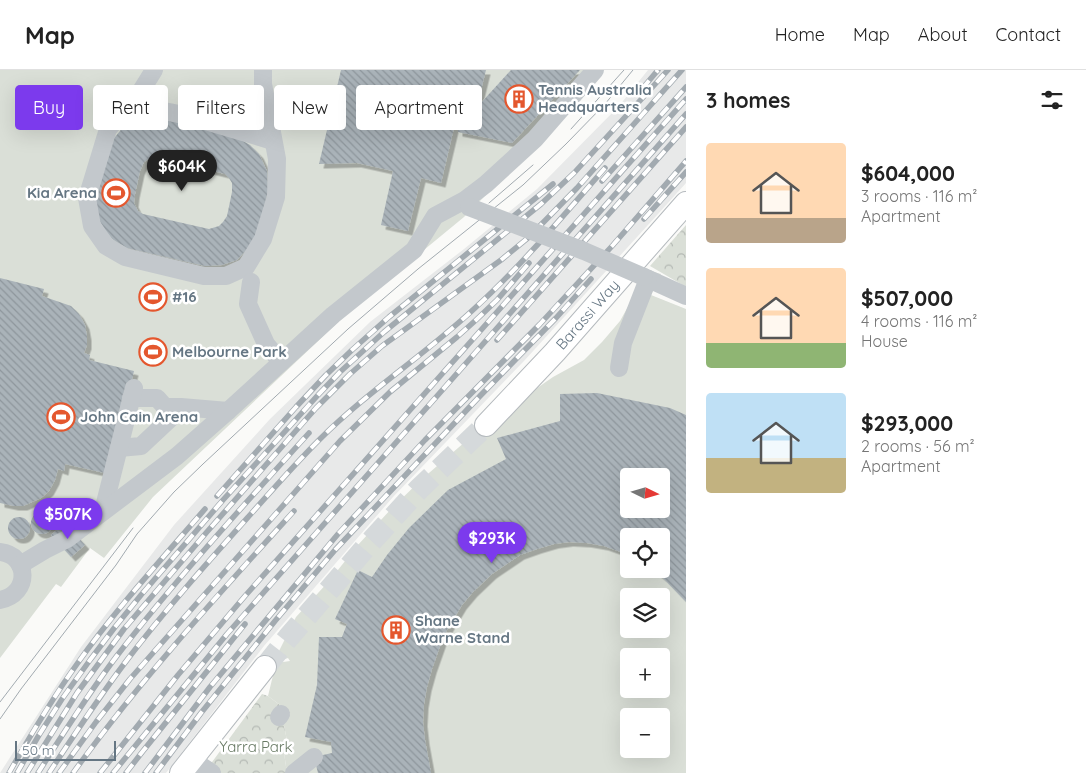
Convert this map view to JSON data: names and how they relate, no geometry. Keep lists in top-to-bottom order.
{
  "streets": {
    "main road": ["Barassi Way"]
  },
  "parks": ["Yarra Park"],
  "places": {
    "building": ["Tennis Australia Headquarters", "Shane Warne Stand"],
    "sports": [
      "Kia Arena",
      "#16",
      "Melbourne Park",
      "John Cain Arena"
    ]
  },
  "scale_bar": "50 m",
  "north": "right",
  "page": {
    "header": "Map",
    "nav": [
      "Home",
      "Map",
      "About",
      "Contact"
    ],
    "heading": "3 homes",
    "chip": [
      "Buy",
      "Rent",
      "Filters",
      "New",
      "Apartment"
    ],
    "list": [
      {
        "name": "$604,000",
        "note": "3 rooms · 116 m² · Apartment"
      },
      {
        "name": "$507,000",
        "note": "4 rooms · 116 m² · House"
      },
      {
        "name": "$293,000",
        "note": "2 rooms · 56 m² · Apartment"
      }
    ],
    "price": ["$604K", "$507K", "$293K"],
    "map_buttons": ["+", "−"],
    "scale": "50 m"
  }
}
